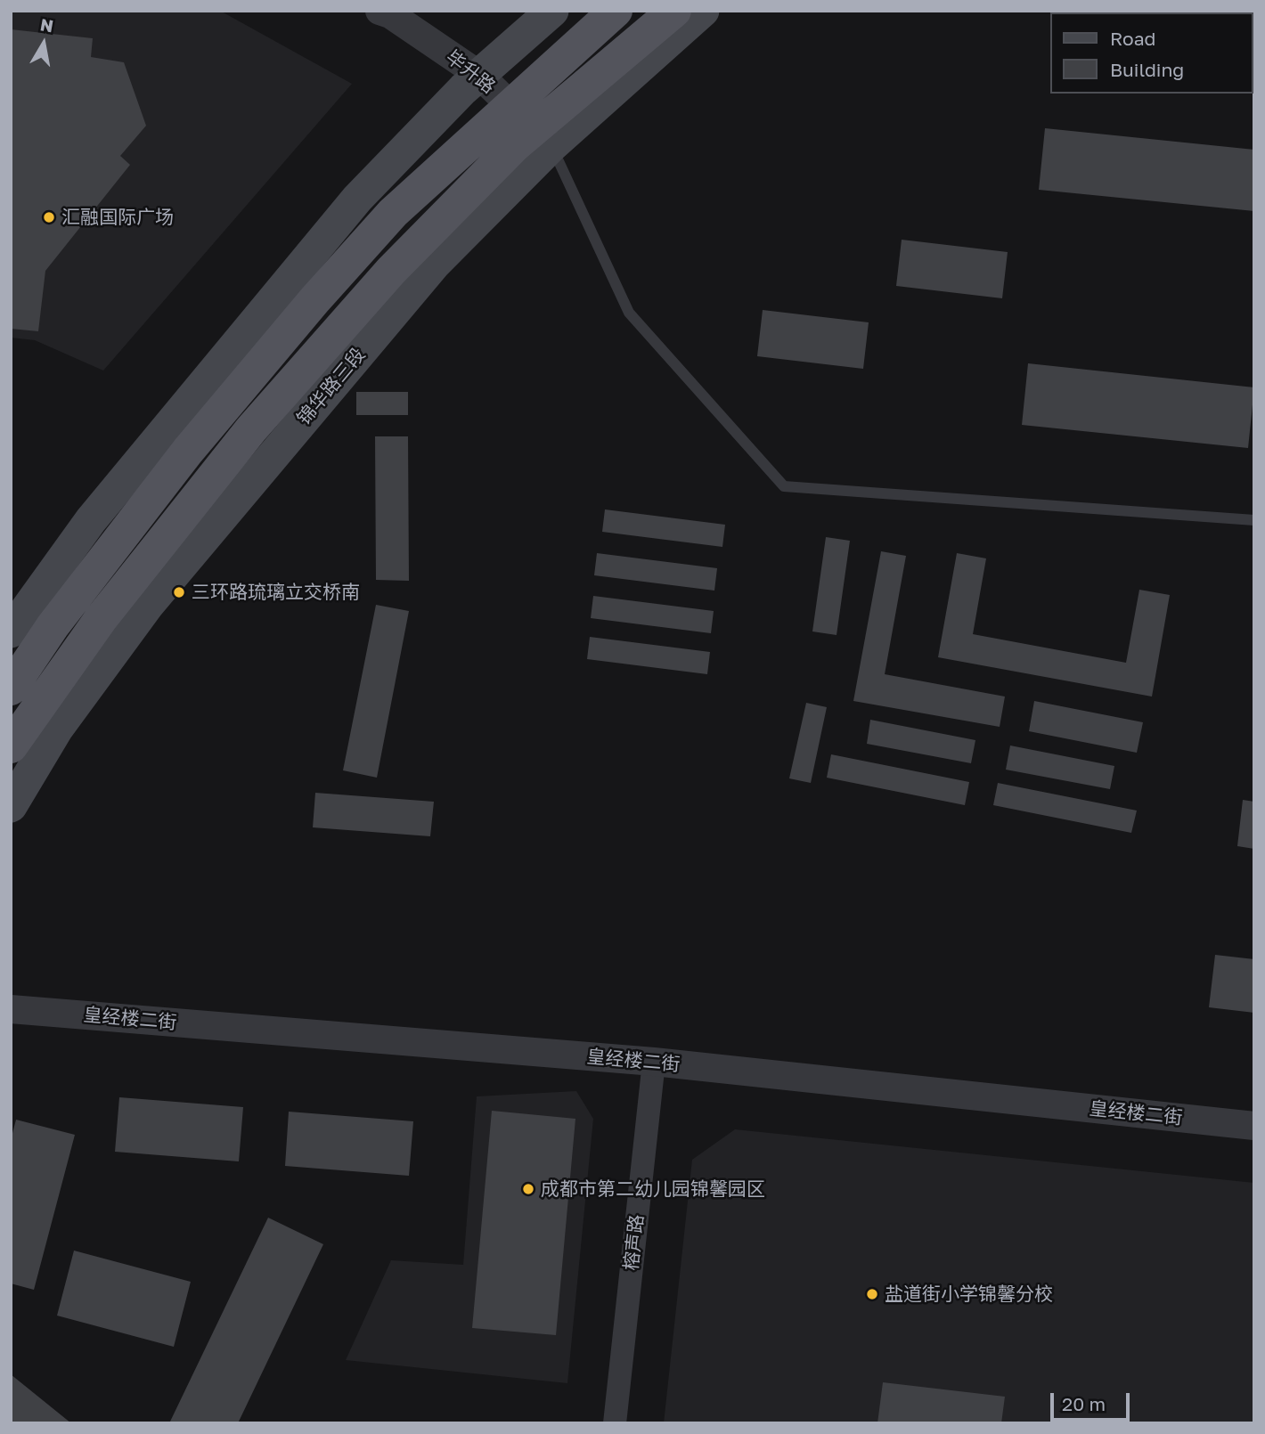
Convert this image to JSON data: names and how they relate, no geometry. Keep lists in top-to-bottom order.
{
  "streets": {
    "main road": ["锦华路三段"],
    "street": ["毕升路", "皇经楼二街", "榕声路"]
  },
  "crossings": [
    ["毕升路", "锦华路三段"],
    ["皇经楼二街", "榕声路"]
  ],
  "places": [
    "汇融国际广场",
    "三环路琉璃立交桥南",
    "成都市第二幼儿园锦馨园区",
    "盐道街小学锦馨分校"
  ],
  "legend": ["Road", "Building"],
  "scale_bar": "20 m",
  "north": "top"
}
